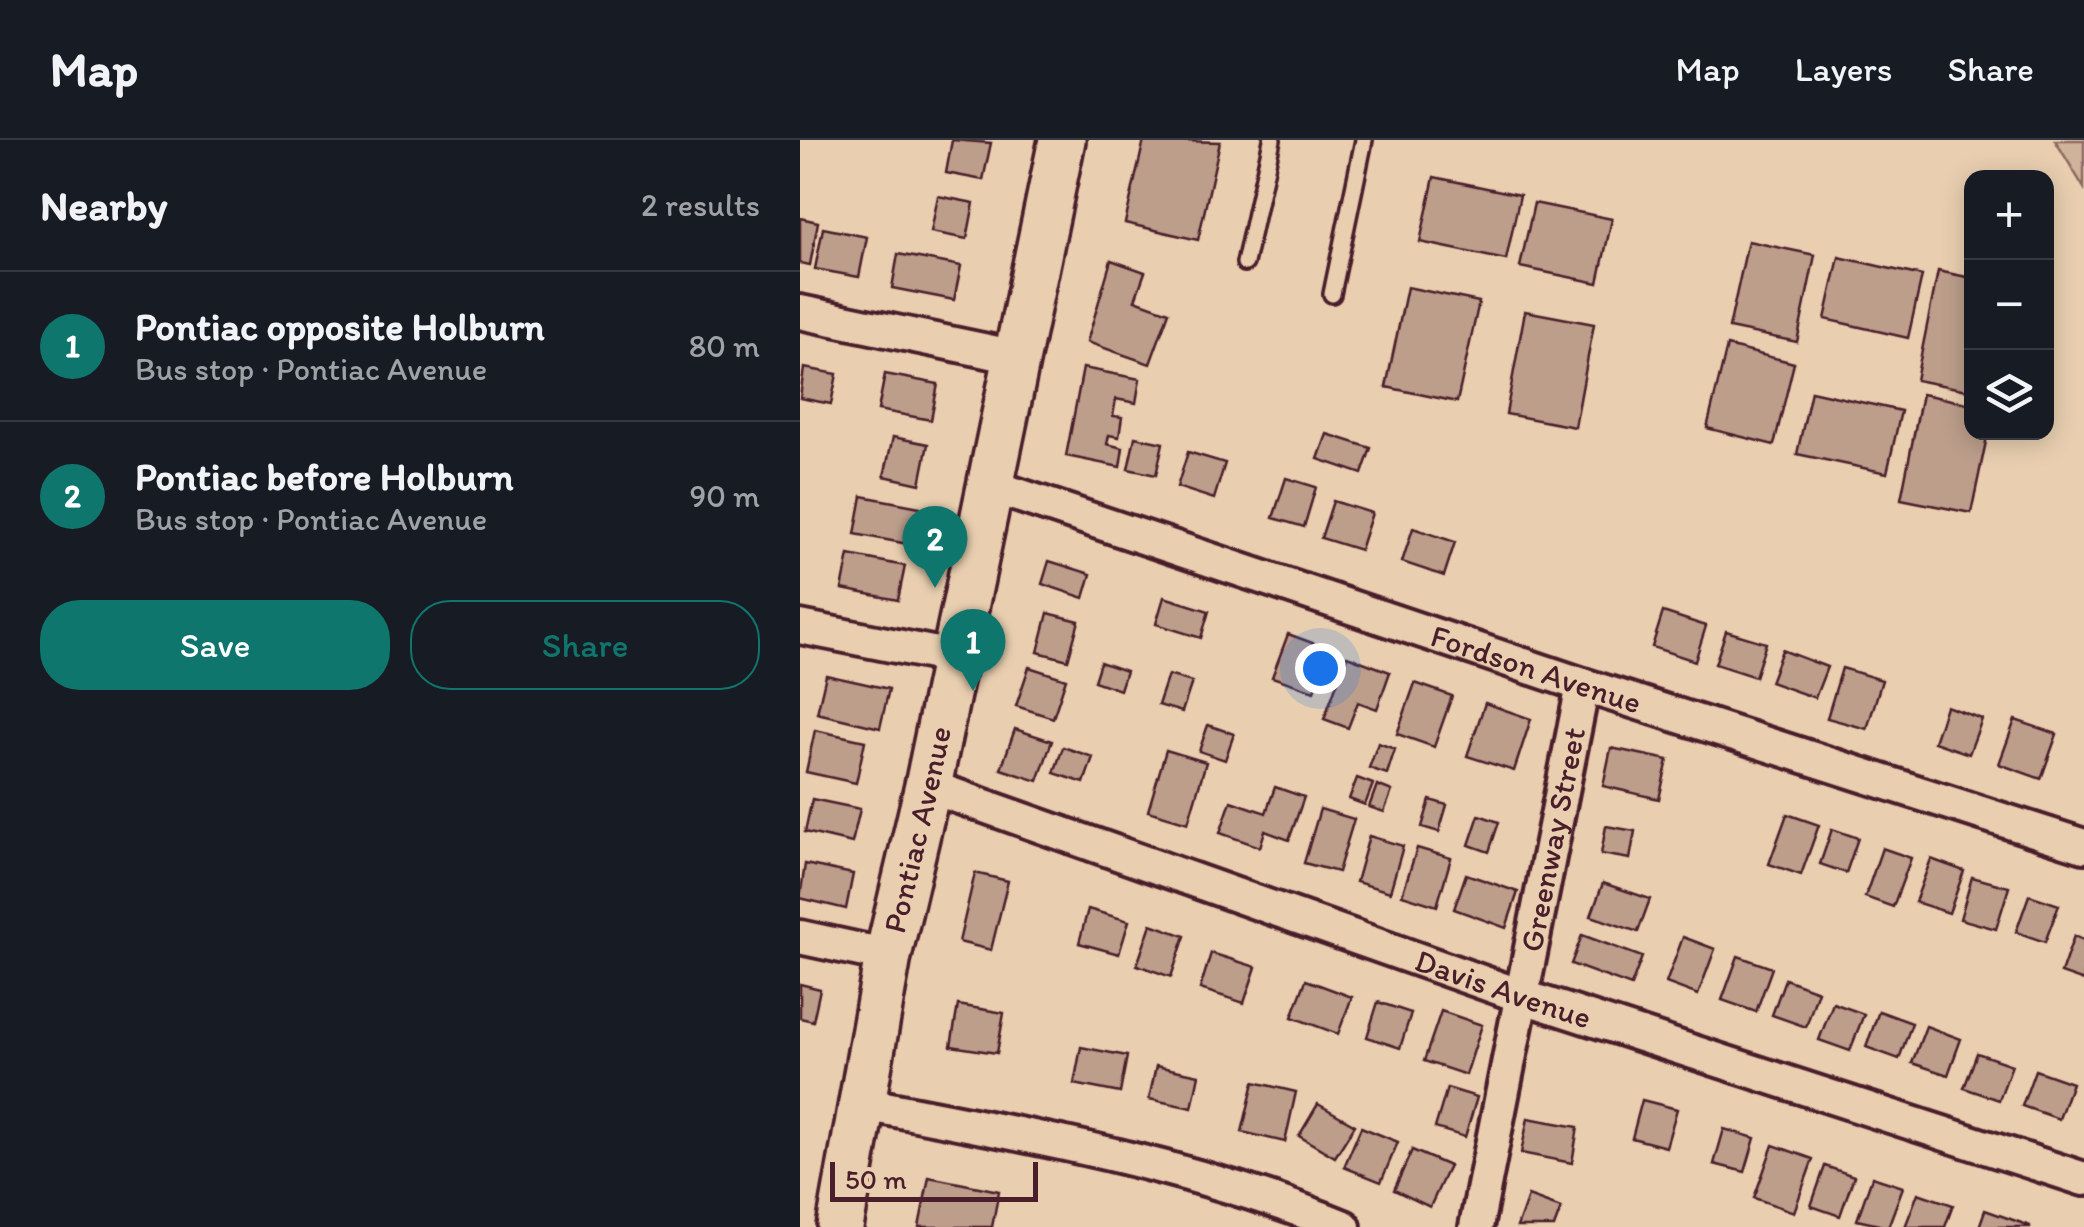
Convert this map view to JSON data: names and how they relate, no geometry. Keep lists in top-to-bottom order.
{
  "streets": {
    "main road": ["Pontiac Avenue"],
    "street": ["Fordson Avenue", "Greenway Street", "Davis Avenue"]
  },
  "crossings": [
    ["Fordson Avenue", "Pontiac Avenue"],
    ["Fordson Avenue", "Greenway Street"],
    ["Pontiac Avenue", "Davis Avenue"],
    ["Greenway Street", "Davis Avenue"]
  ],
  "scale_bar": "50 m",
  "page": {
    "header": "Map",
    "nav": ["Map", "Layers", "Share"],
    "heading": ["Nearby", "2 results"],
    "map_buttons": ["+", "−"],
    "list": [
      {
        "mark": "1",
        "name": "Pontiac opposite Holburn",
        "note": "Bus stop · Pontiac Avenue",
        "value": "80 m"
      },
      {
        "mark": "2",
        "name": "Pontiac before Holburn",
        "note": "Bus stop · Pontiac Avenue",
        "value": "90 m"
      }
    ],
    "pins": ["2", "1"],
    "buttons": ["Save", "Share"],
    "scale": "50 m"
  }
}
